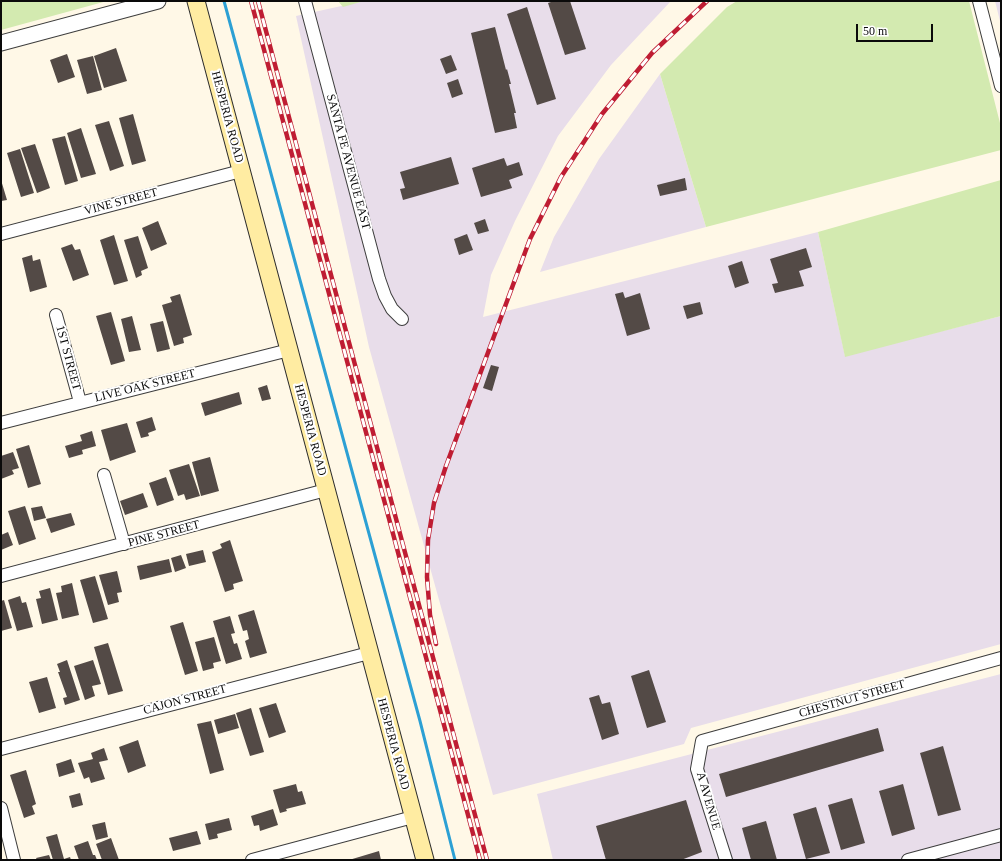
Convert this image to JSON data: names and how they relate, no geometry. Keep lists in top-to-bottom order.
{
  "streets": {
    "main road": ["HESPERIA ROAD"],
    "street": [
      "SANTA FE AVENUE EAST",
      "VINE STREET",
      "1ST STREET",
      "LIVE OAK STREET",
      "PINE STREET",
      "CHESTNUT STREET",
      "CAJON STREET",
      "A AVENUE"
    ]
  },
  "crossings": [
    ["HESPERIA ROAD", "VINE STREET"],
    ["HESPERIA ROAD", "LIVE OAK STREET"],
    ["HESPERIA ROAD", "PINE STREET"],
    ["HESPERIA ROAD", "CAJON STREET"],
    ["1ST STREET", "LIVE OAK STREET"],
    ["CHESTNUT STREET", "A AVENUE"]
  ],
  "scale_bar": "50 m"
}
